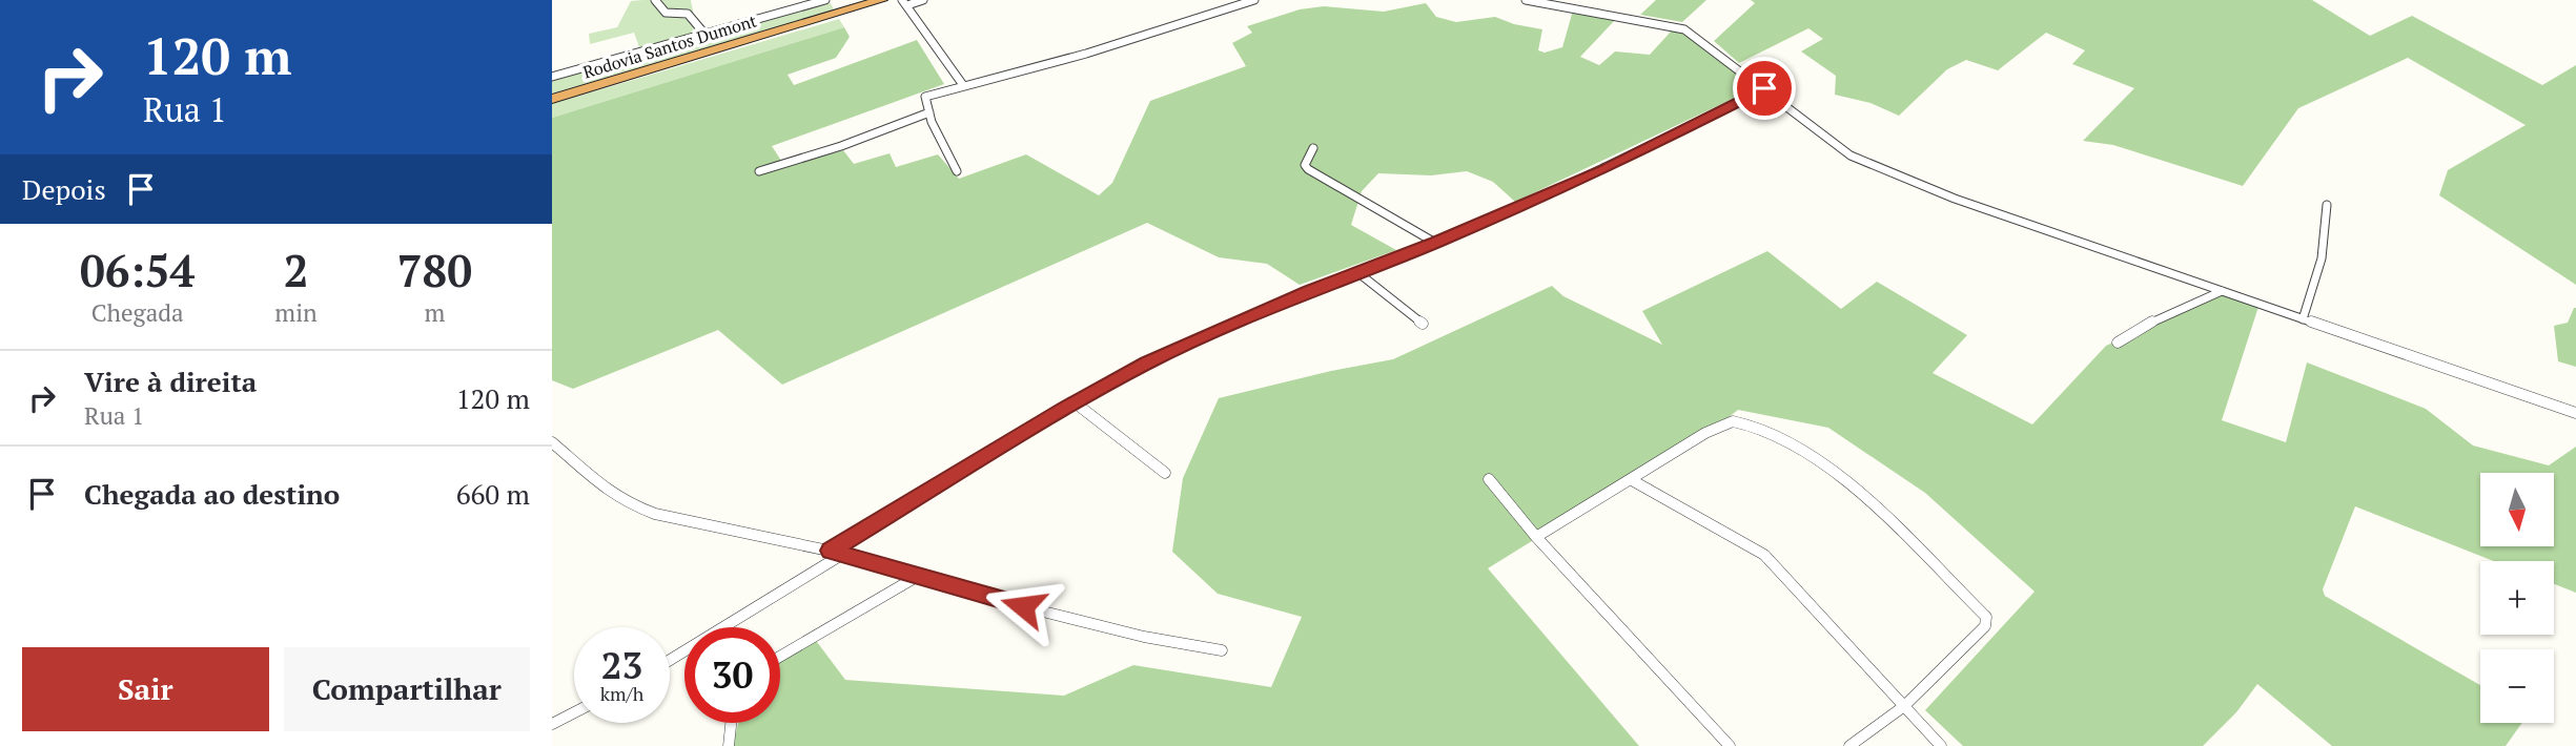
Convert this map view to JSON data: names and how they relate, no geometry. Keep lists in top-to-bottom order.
{
  "streets": {
    "highway": ["Rodovia Santos Dumont"]
  },
  "north": "bottom",
  "page": {
    "turn": ["120 m", "Rua 1"],
    "then": "Depois",
    "eta": [
      "06:54",
      "Chegada",
      "2",
      "min",
      "780",
      "m"
    ],
    "list": [
      {
        "name": "Vire à direita",
        "note": "Rua 1",
        "value": "120 m"
      },
      {
        "name": "Chegada ao destino",
        "value": "660 m"
      }
    ],
    "map_buttons": ["+", "−"],
    "speed": "23 km/h",
    "limit": "30",
    "buttons": ["Sair", "Compartilhar"]
  }
}
